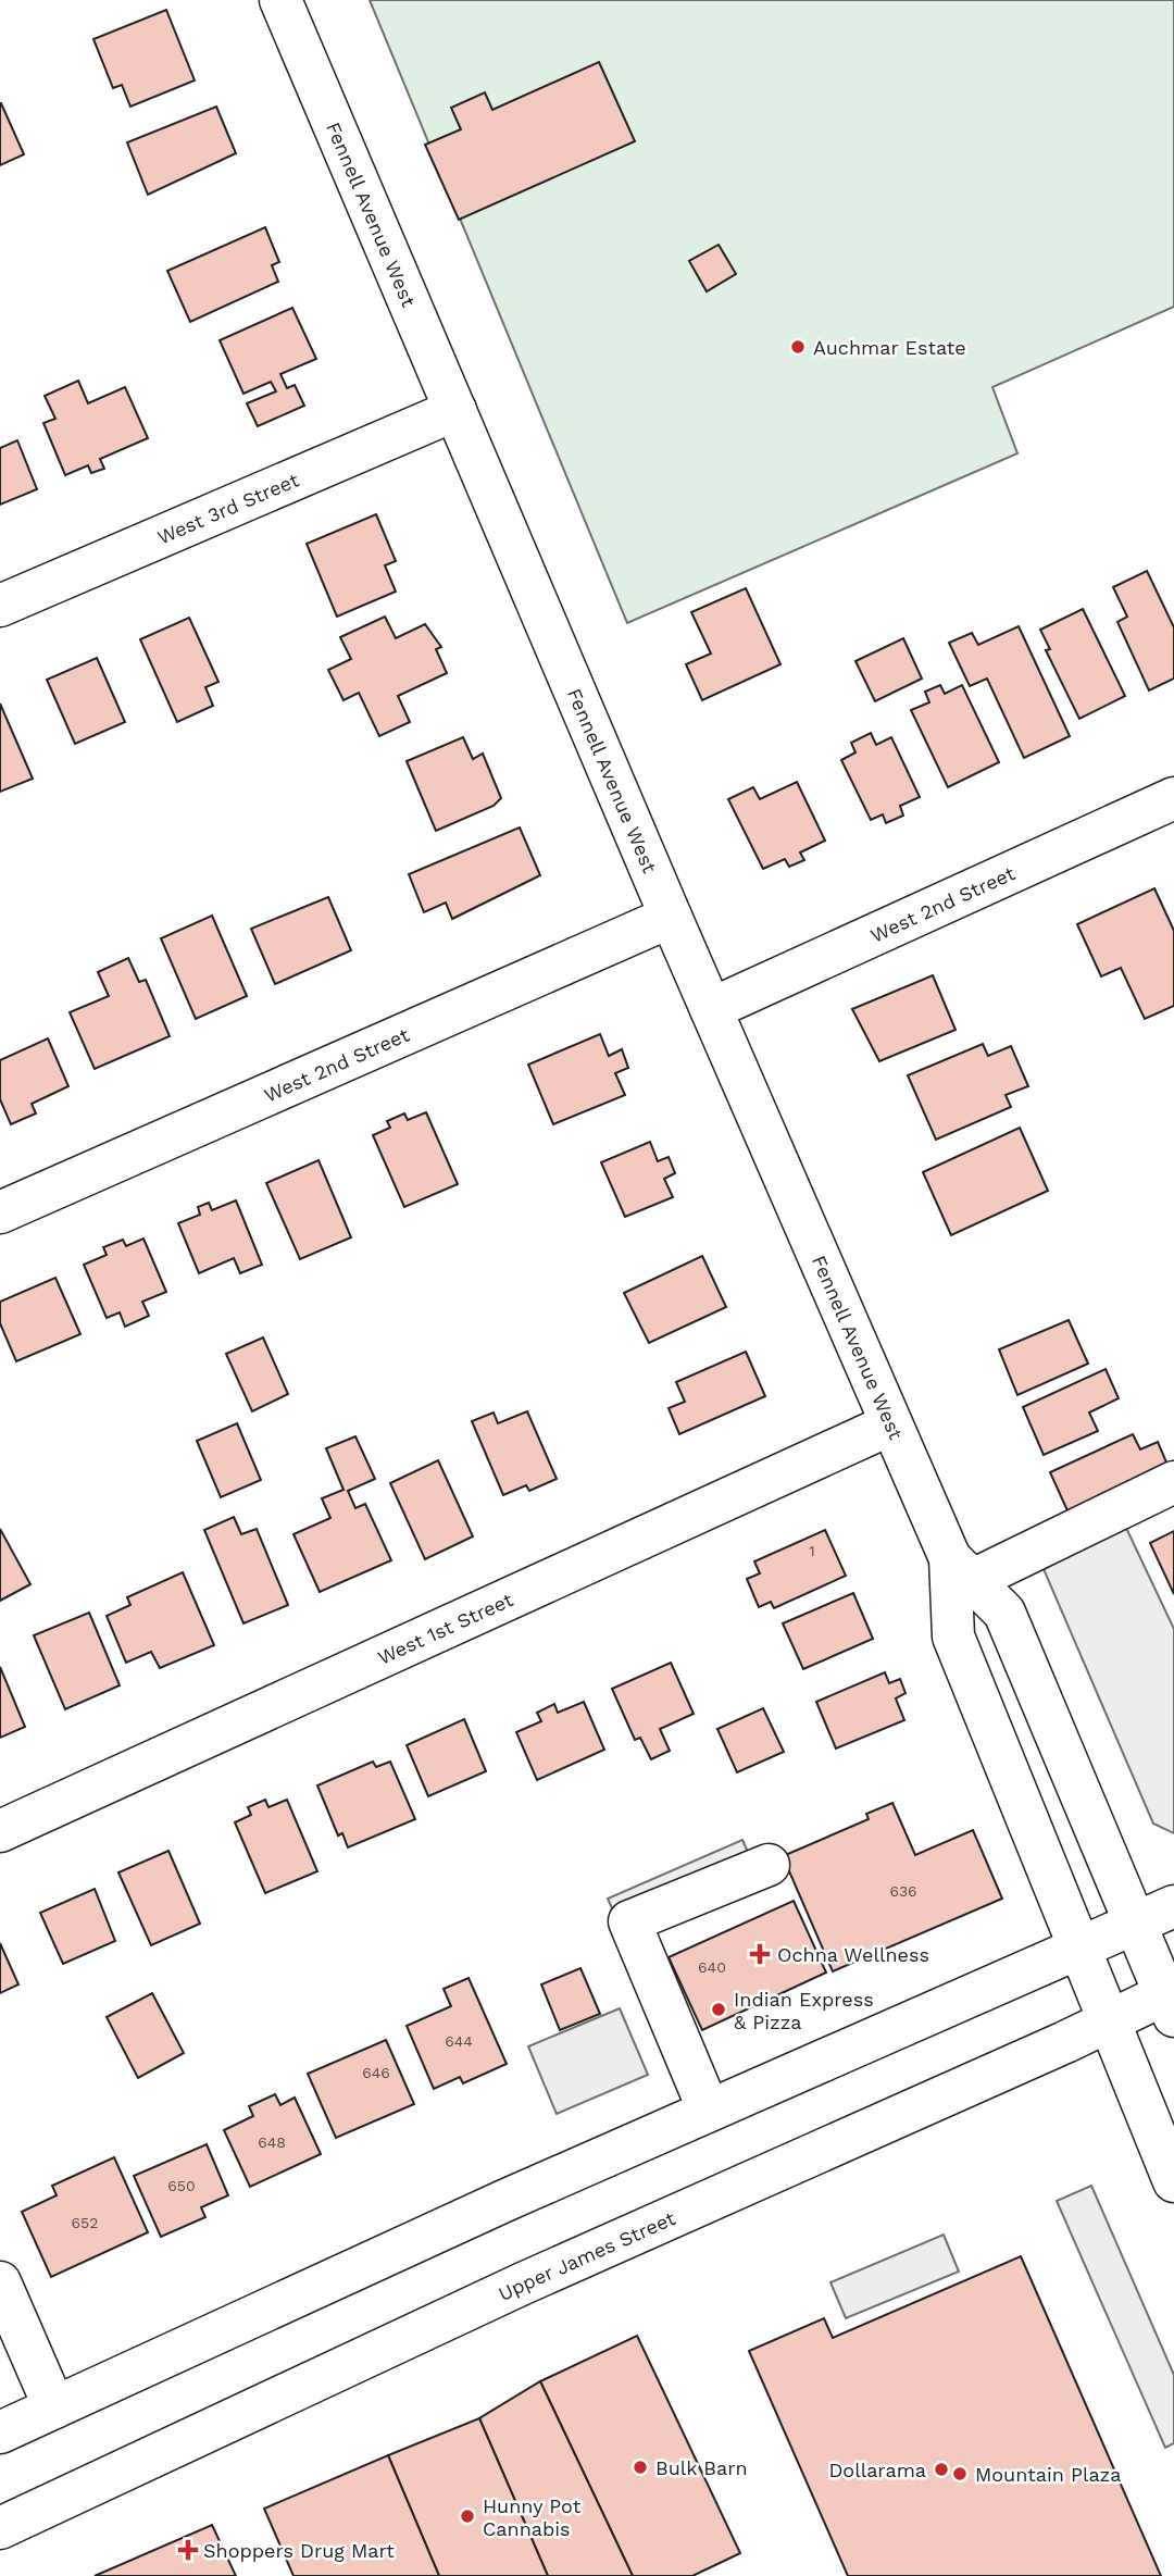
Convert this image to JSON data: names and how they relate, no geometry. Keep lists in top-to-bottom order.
{
  "streets": {
    "main road": [
      "Fennell Avenue West",
      "West 3rd Street",
      "West 2nd Street",
      "West 1st Street",
      "Upper James Street"
    ]
  },
  "crossings": [
    ["Fennell Avenue West", "West 3rd Street"],
    ["Fennell Avenue West", "West 2nd Street"],
    ["Fennell Avenue West", "West 1st Street"],
    ["Fennell Avenue West", "Upper James Street"]
  ],
  "places": {
    "other": [
      "Auchmar Estate",
      "Indian Express & Pizza",
      "Bulk Barn",
      "Dollarama",
      "Mountain Plaza",
      "Hunny Pot Cannabis"
    ],
    "health": ["Ochna Wellness", "Shoppers Drug Mart"]
  },
  "house_numbers": [
    "1",
    "636",
    "640",
    "644",
    "646",
    "648",
    "650",
    "652"
  ]
}
